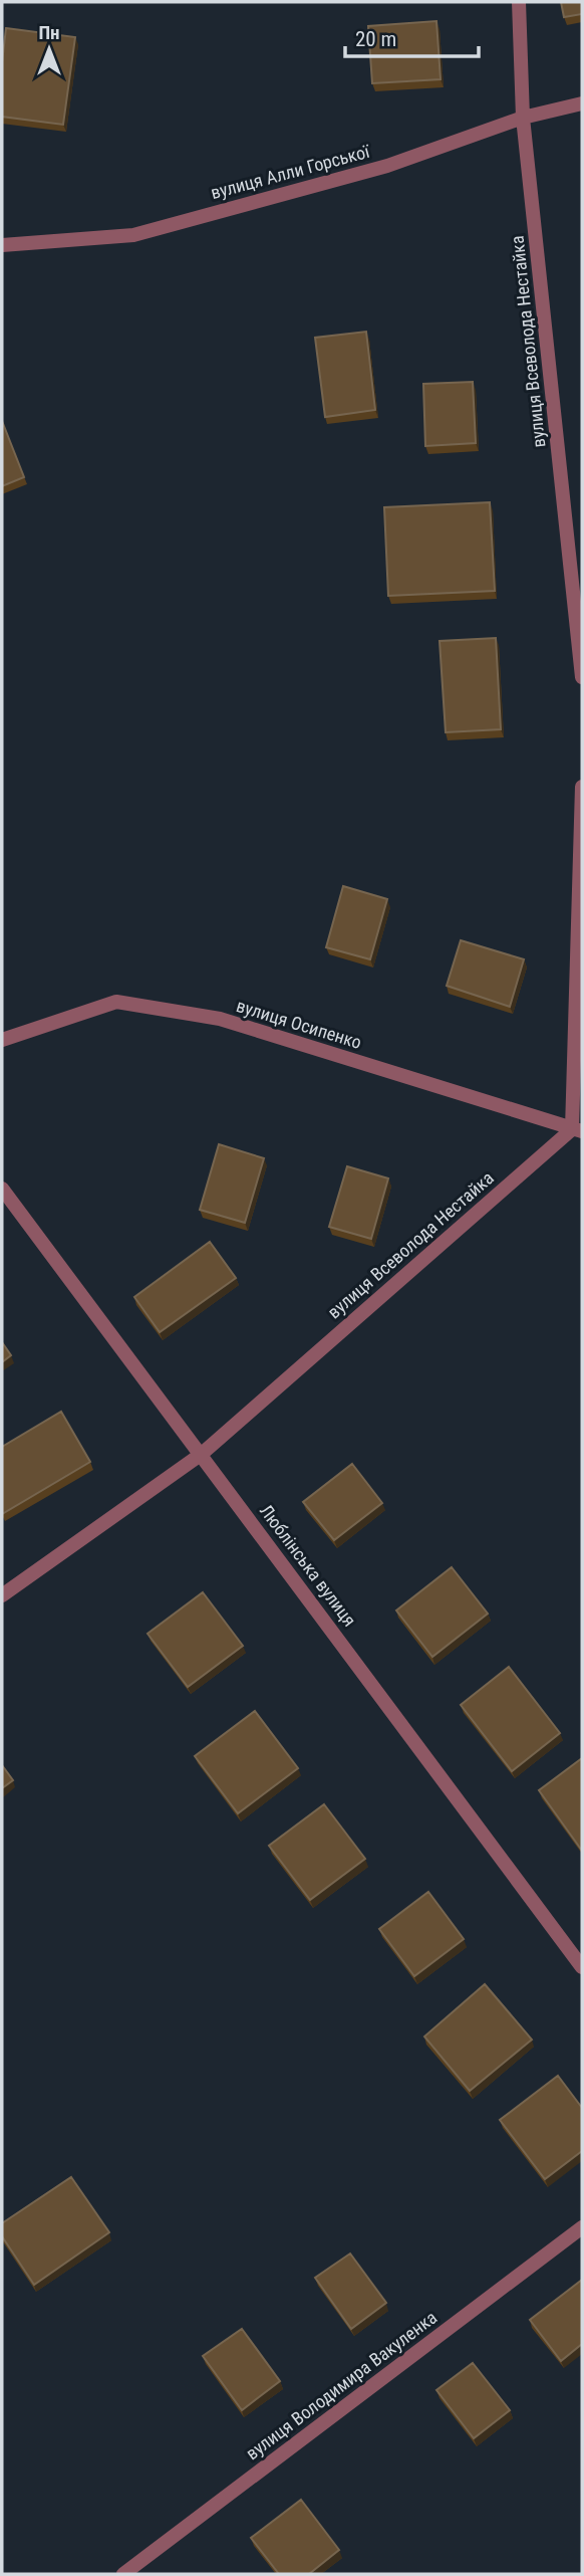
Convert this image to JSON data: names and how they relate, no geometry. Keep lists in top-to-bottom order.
{
  "streets": {
    "street": [
      "вулиця Алли Горської",
      "вулиця Всеволода Нестайка",
      "вулиця Осипенко",
      "Люблінська вулиця",
      "вулиця Володимира Вакуленка"
    ]
  },
  "crossings": [
    ["вулиця Алли Горської", "вулиця Всеволода Нестайка"],
    ["вулиця Всеволода Нестайка", "вулиця Осипенко"],
    ["вулиця Всеволода Нестайка", "Люблінська вулиця"]
  ],
  "scale_bar": "20 m",
  "north": "top"
}
